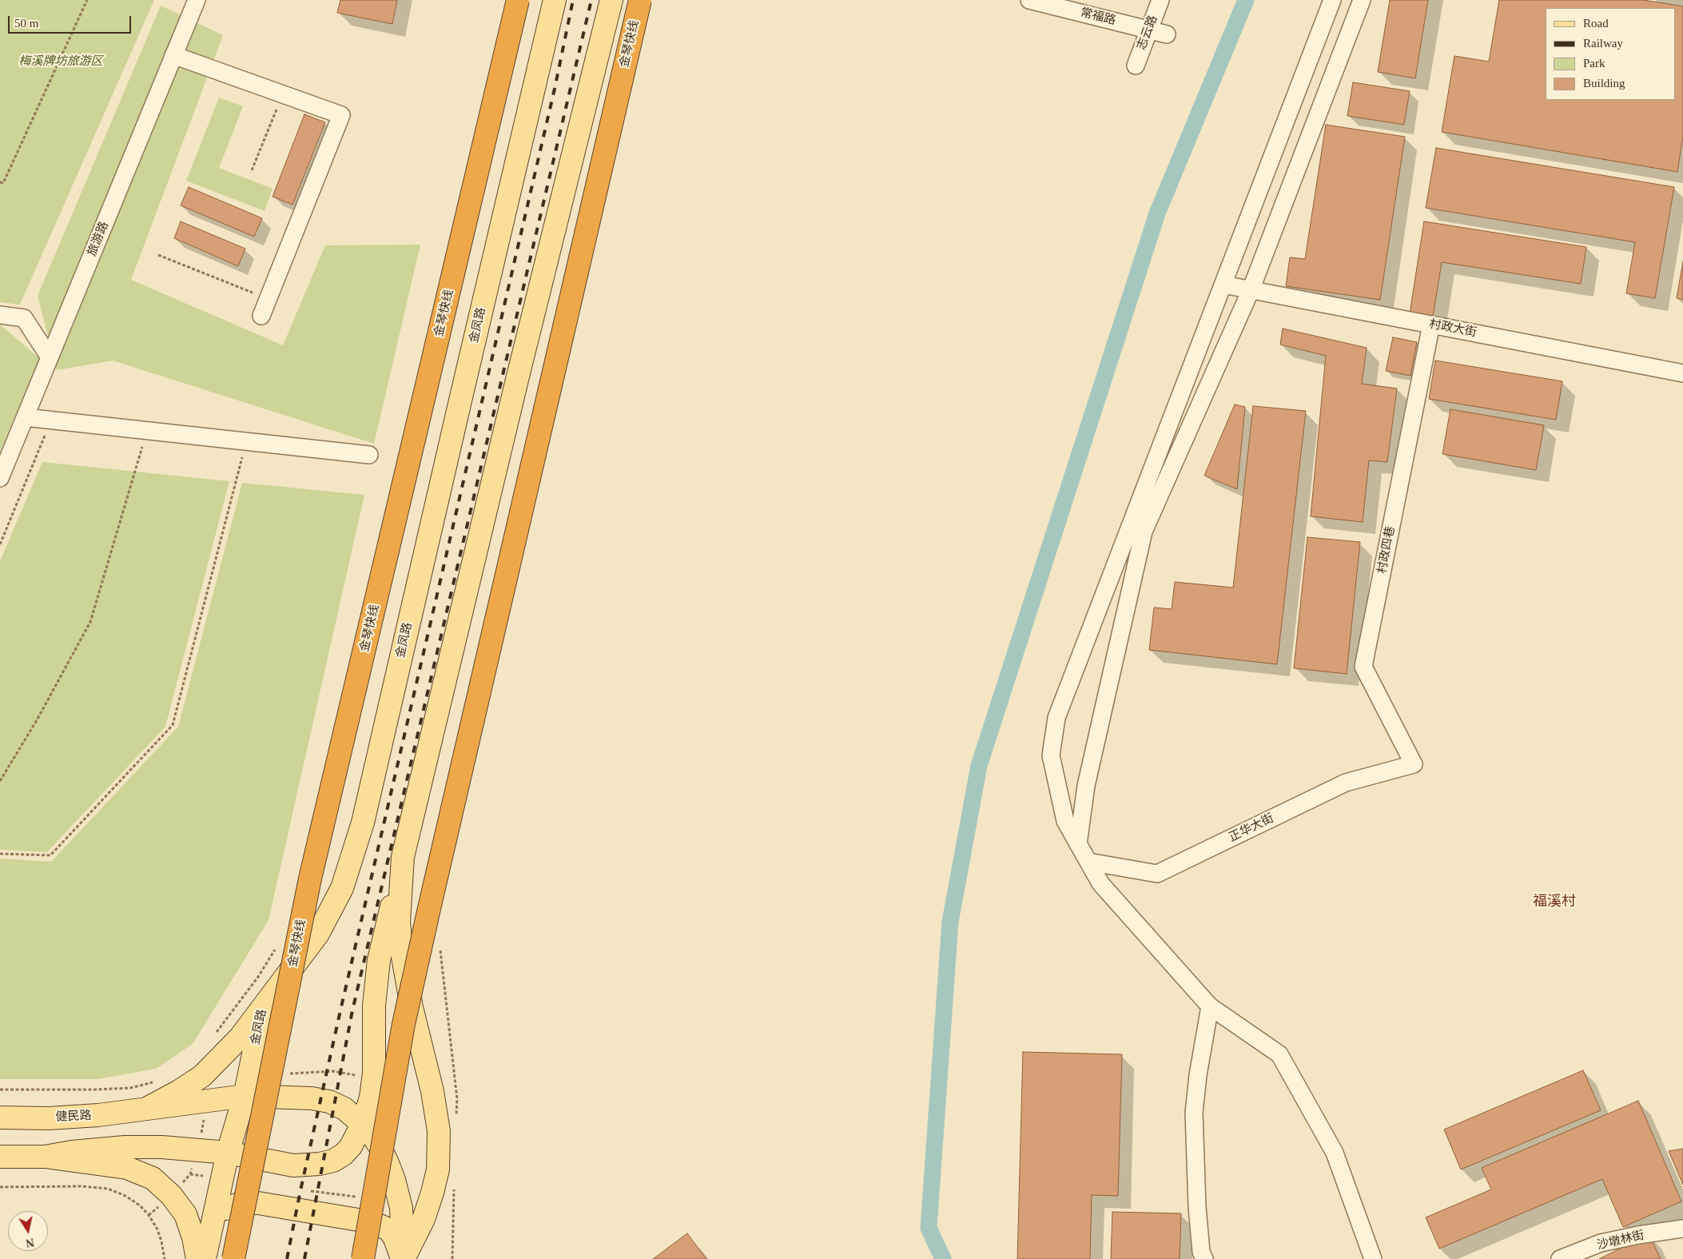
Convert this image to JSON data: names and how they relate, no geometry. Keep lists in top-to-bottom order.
{
  "streets": {
    "highway": ["金琴快线"],
    "main road": ["金凤路", "健民路"],
    "street": [
      "常福路",
      "志云路",
      "旅游路",
      "村政大街",
      "村政四巷",
      "正华大街",
      "沙墩林街"
    ]
  },
  "crossings": [
    ["常福路", "志云路"],
    ["金凤路", "健民路"],
    ["村政大街", "村政四巷"],
    ["村政四巷", "正华大街"]
  ],
  "districts": ["福溪村"],
  "parks": ["梅溪牌坊旅游区"],
  "legend": [
    "Road",
    "Railway",
    "Park",
    "Building"
  ],
  "scale_bar": "50 m",
  "north": "bottom"
}
